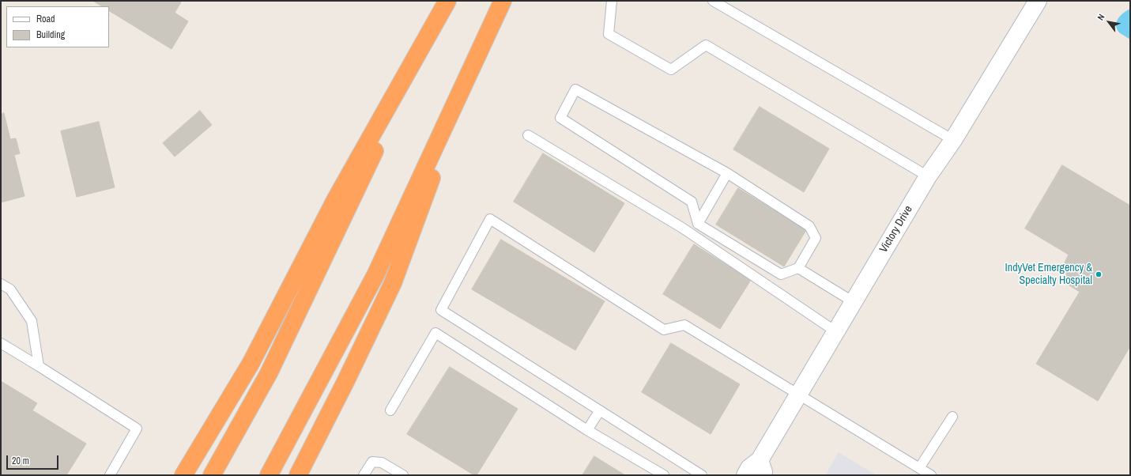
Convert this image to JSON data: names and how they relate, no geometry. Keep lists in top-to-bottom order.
{
  "streets": {
    "street": ["Victory Drive"]
  },
  "places": ["IndyVet Emergency & Specialty Hospital"],
  "legend": ["Road", "Building"],
  "scale_bar": "20 m",
  "north": "top left"
}
